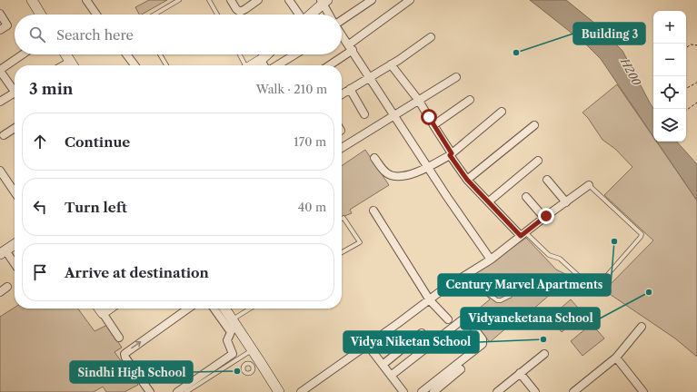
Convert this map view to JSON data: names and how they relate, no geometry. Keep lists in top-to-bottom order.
{
  "water": ["H200"],
  "places": [
    "Building 3",
    "Century Marvel Apartments",
    "Vidyaneketana School",
    "Vidya Niketan School",
    "Sindhi High School"
  ],
  "page": {
    "map_buttons": ["+", "−"],
    "search": "Search here",
    "heading": ["3 min", "Walk · 210 m"],
    "list": [
      ["Continue", "170 m"],
      ["Turn left", "40 m"],
      "Arrive at destination"
    ]
  }
}
